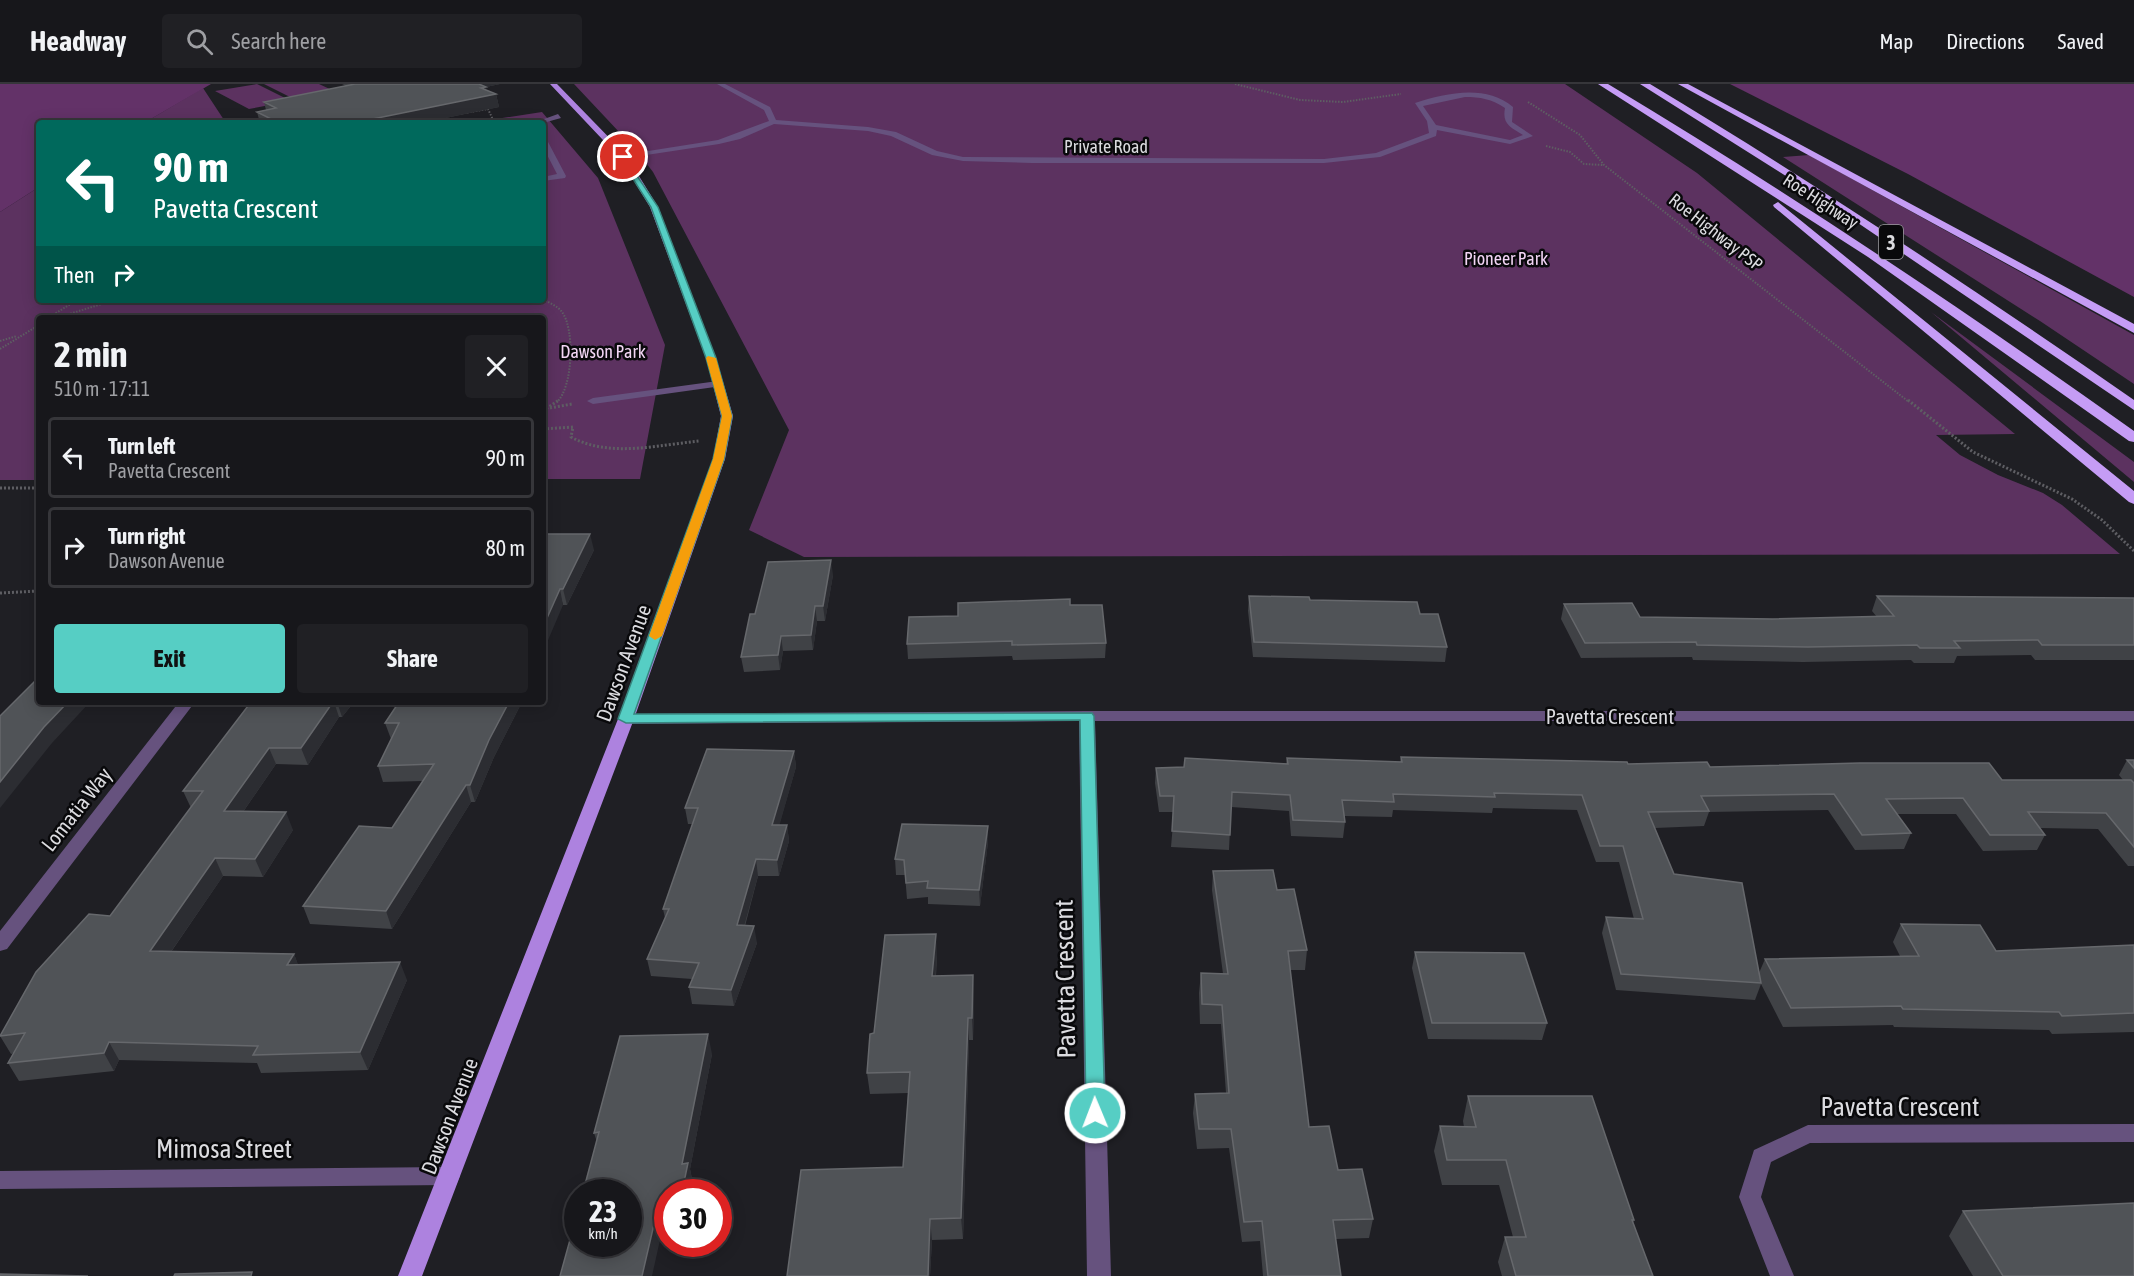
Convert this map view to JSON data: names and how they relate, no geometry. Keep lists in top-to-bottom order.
{
  "streets": {
    "highway": ["Roe Highway", "3"],
    "main road": ["Dawson Avenue"],
    "street": [
      "Private Road",
      "Pavetta Crescent",
      "Lomatia Way",
      "Mimosa Street"
    ],
    "path": ["Roe Highway PSP"]
  },
  "crossings": [
    ["Dawson Avenue", "Pavetta Crescent"],
    ["Dawson Avenue", "Mimosa Street"]
  ],
  "parks": ["Pioneer Park", "Dawson Park"],
  "page": {
    "header": "Headway",
    "search": "Search here",
    "nav": ["Map", "Directions", "Saved"],
    "turn": ["90 m", "Pavetta Crescent"],
    "then": "Then",
    "heading": ["2 min", "510 m · 17:11"],
    "list": [
      {
        "name": "Turn left",
        "note": "Pavetta Crescent",
        "value": "90 m"
      },
      {
        "name": "Turn right",
        "note": "Dawson Avenue",
        "value": "80 m"
      }
    ],
    "buttons": ["Exit", "Share"],
    "speed": "23 km/h",
    "limit": "30"
  }
}
